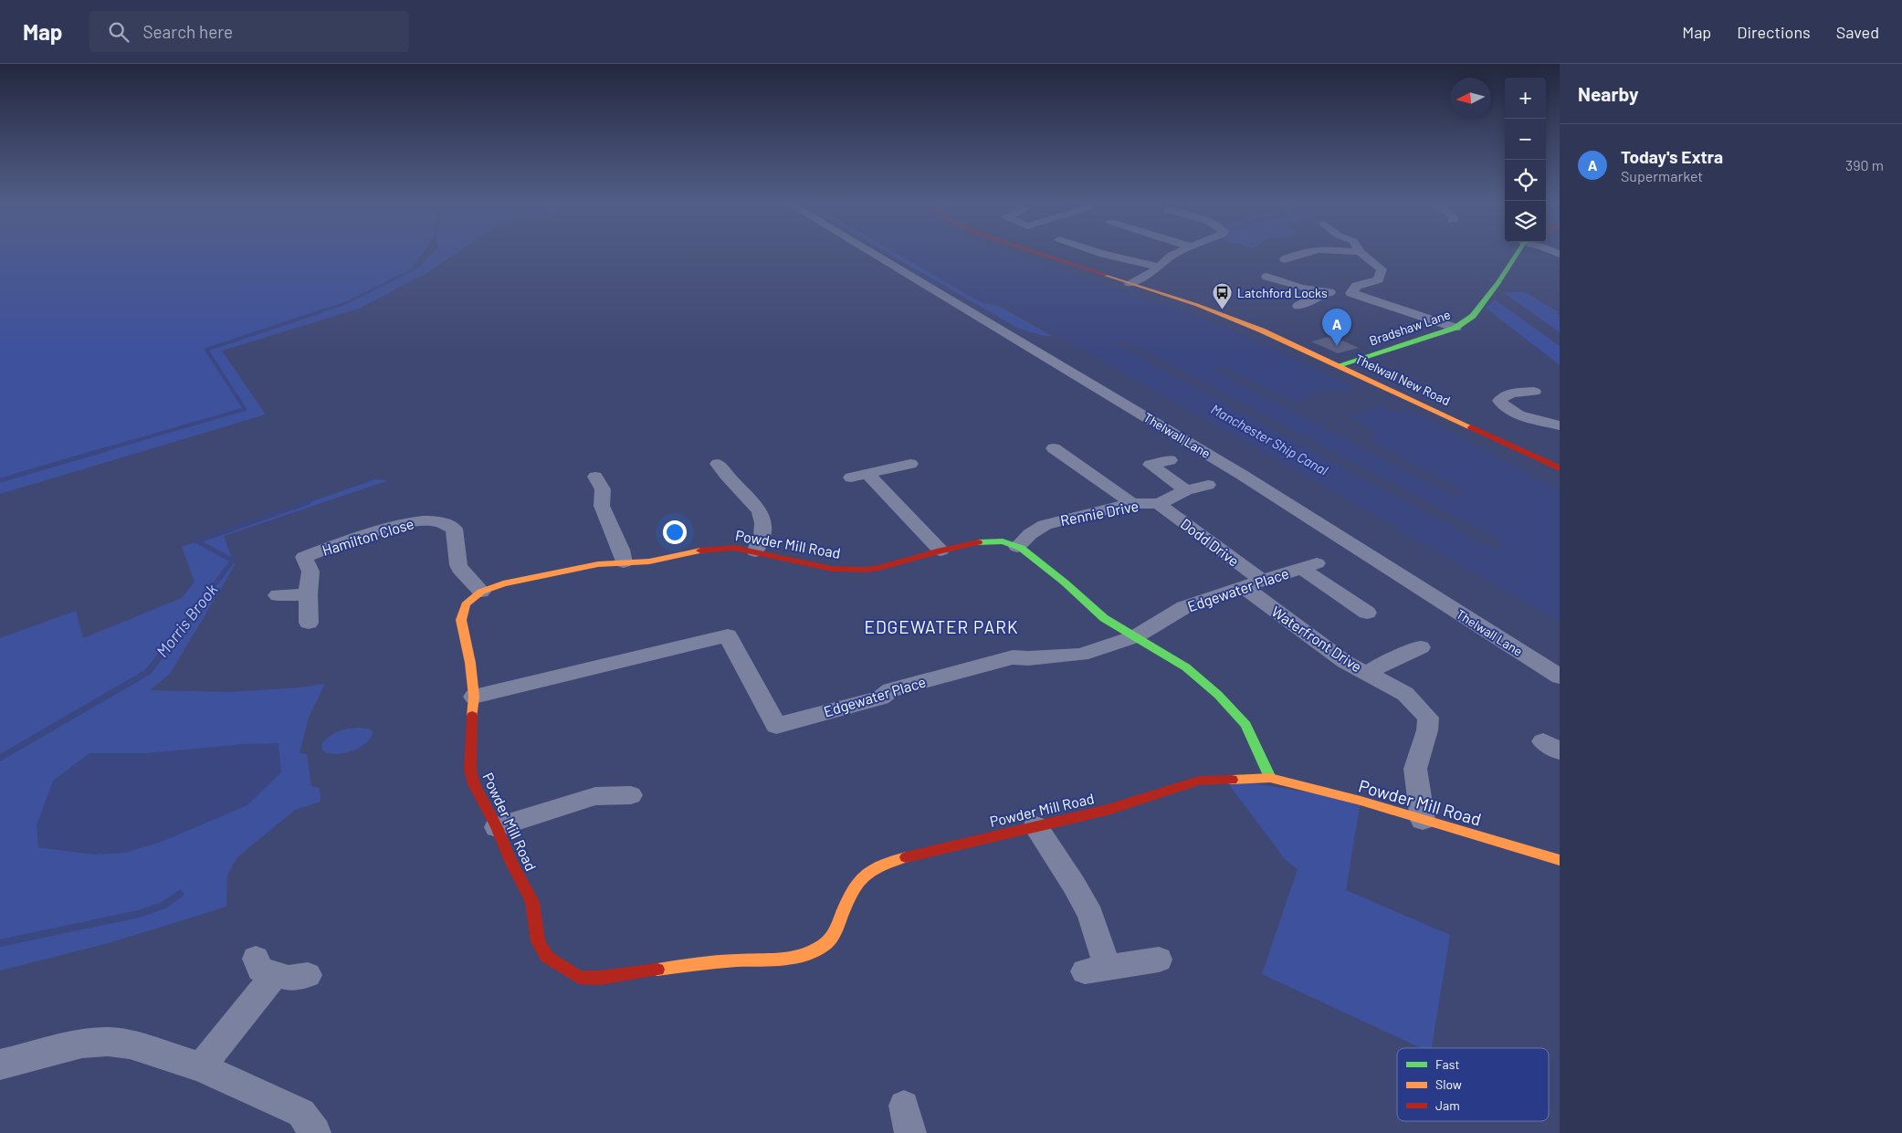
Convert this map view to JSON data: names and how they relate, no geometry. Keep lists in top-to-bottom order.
{
  "streets": {
    "street": [
      "Bradshaw Lane",
      "Thelwall New Road",
      "Thelwall Lane",
      "Rennie Drive",
      "Hamilton Close",
      "Dodd Drive",
      "Powder Mill Road",
      "Edgewater Place",
      "Waterfront Drive"
    ]
  },
  "crossings": [
    ["Bradshaw Lane", "Thelwall New Road"],
    ["Rennie Drive", "Dodd Drive"],
    ["Rennie Drive", "Powder Mill Road"],
    ["Hamilton Close", "Powder Mill Road"],
    ["Dodd Drive", "Edgewater Place"],
    ["Dodd Drive", "Waterfront Drive"],
    ["Powder Mill Road", "Edgewater Place"],
    ["Powder Mill Road", "Waterfront Drive"],
    ["Edgewater Place", "Waterfront Drive"]
  ],
  "districts": ["EDGEWATER PARK"],
  "water": ["Manchester Ship Canal", "Morris Brook"],
  "places": {
    "bus stop": ["Latchford Locks"]
  },
  "legend": ["Fast", "Slow", "Jam"],
  "north": "left",
  "page": {
    "header": "Map",
    "search": "Search here",
    "nav": ["Map", "Directions", "Saved"],
    "heading": "Nearby",
    "map_buttons": ["+", "−"],
    "list": [
      {
        "mark": "A",
        "name": "Today's Extra",
        "note": "Supermarket",
        "value": "390 m"
      }
    ],
    "pins": "A"
  }
}
